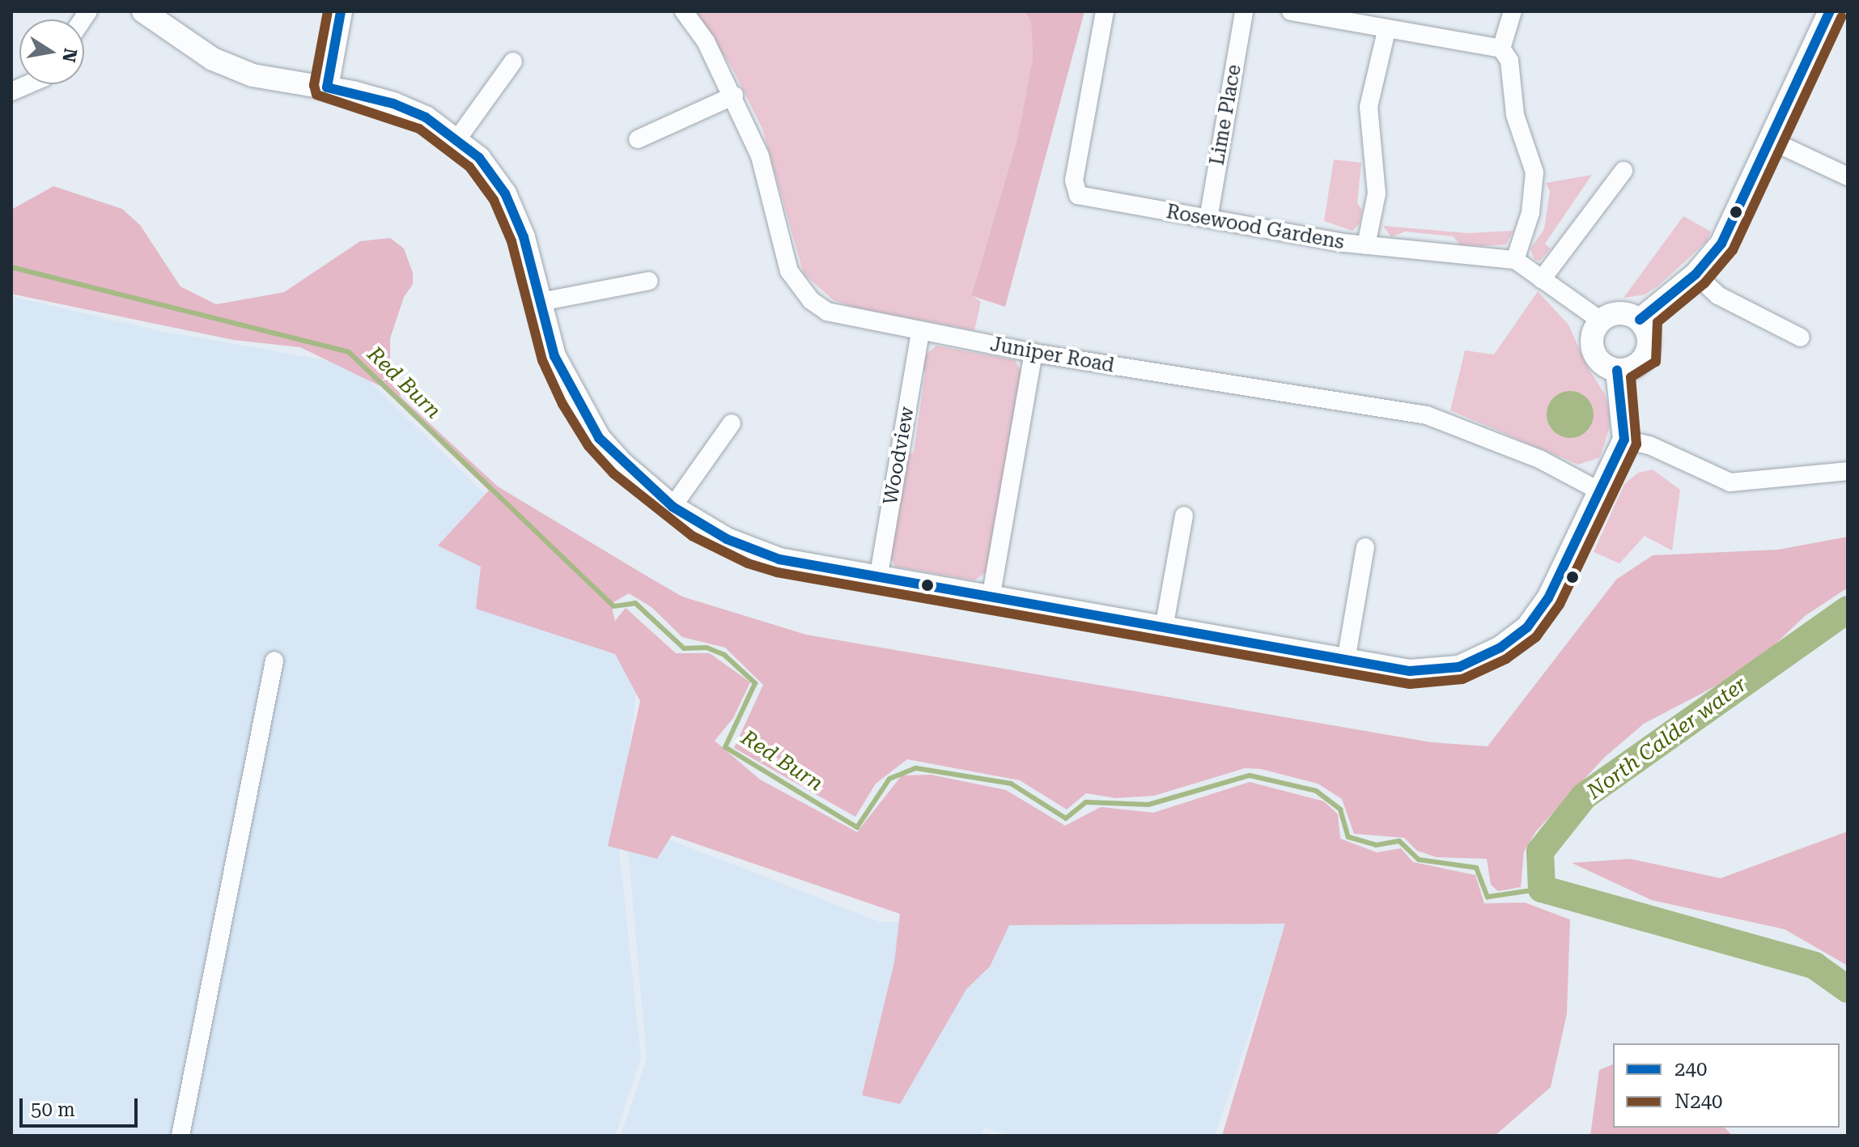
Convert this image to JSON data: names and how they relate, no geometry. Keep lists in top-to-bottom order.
{
  "streets": {
    "street": [
      "Lime Place",
      "Rosewood Gardens",
      "Juniper Road",
      "Woodview"
    ]
  },
  "crossings": [
    ["Lime Place", "Rosewood Gardens"],
    ["Juniper Road", "Woodview"]
  ],
  "water": ["Red Burn", "North Calder water"],
  "lines": ["transit line 240", "transit line N240"],
  "legend": ["240", "N240"],
  "scale_bar": "50 m",
  "north": "right"
}
